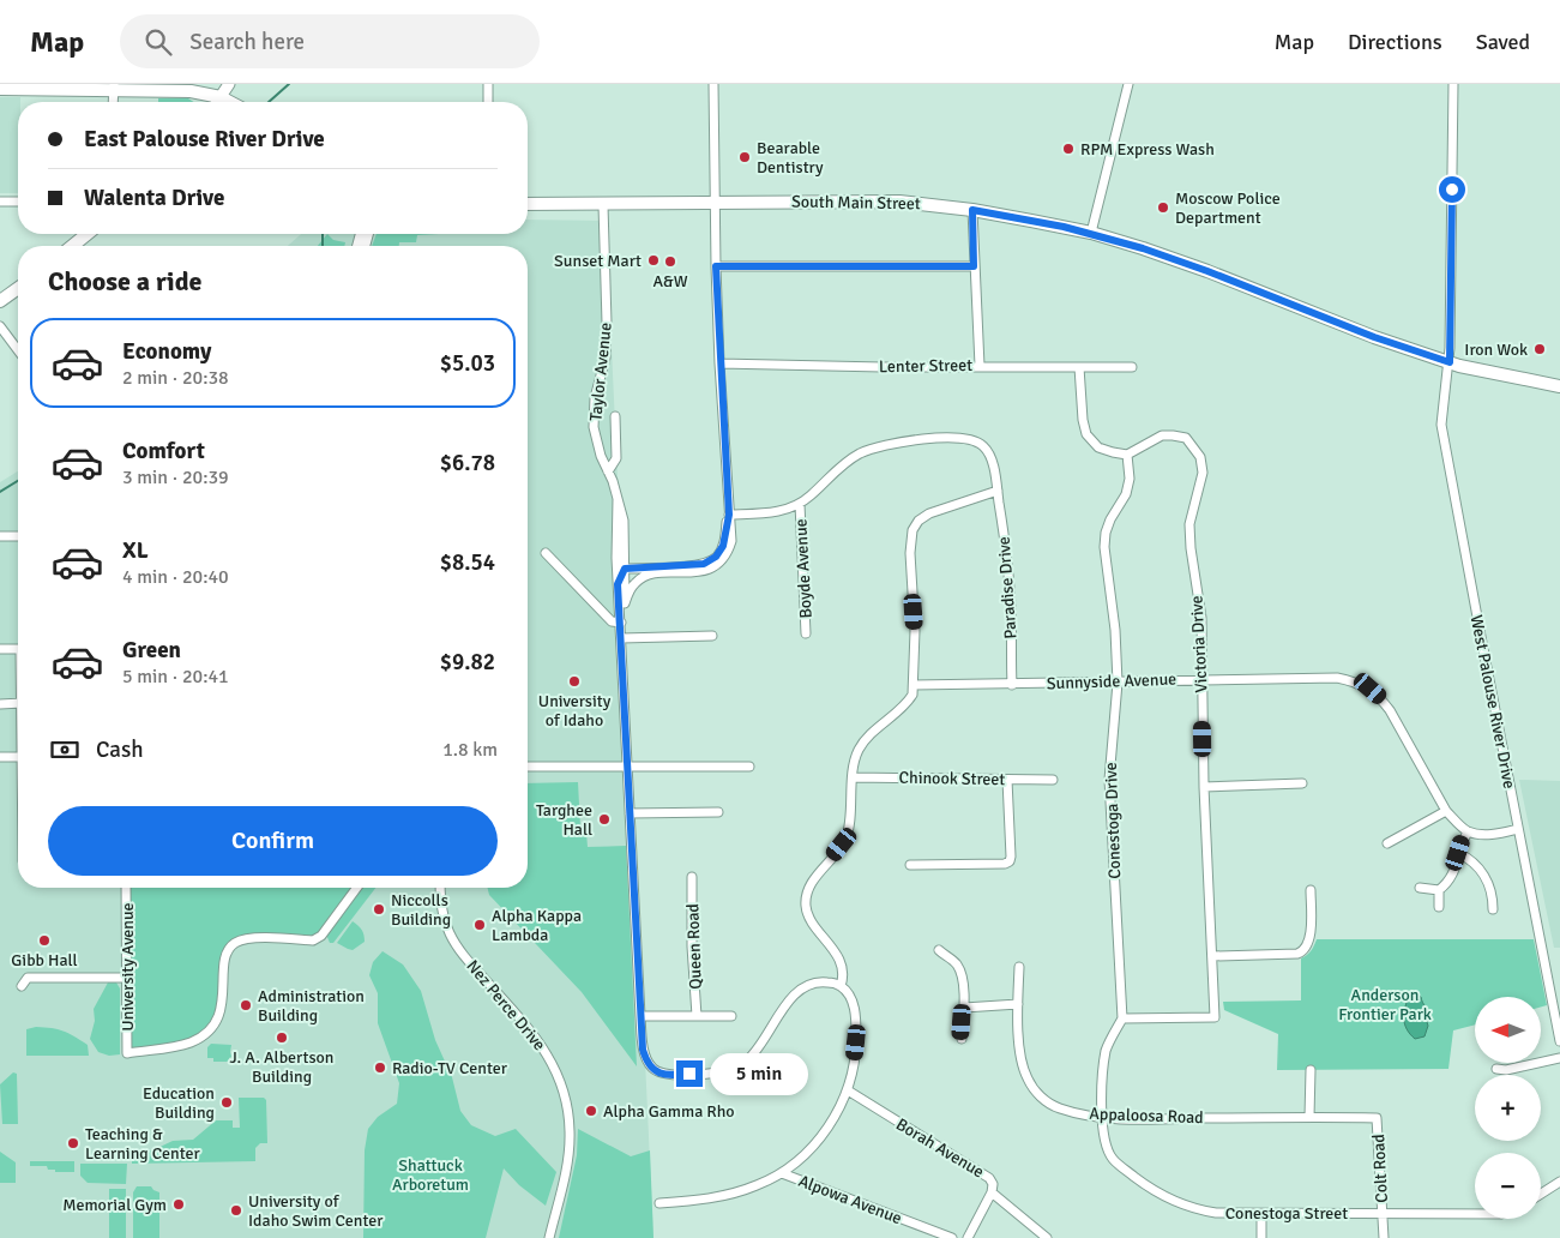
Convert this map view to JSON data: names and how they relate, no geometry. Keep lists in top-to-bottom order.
{
  "streets": {
    "highway": ["South Main Street"],
    "street": [
      "Lenter Street",
      "Taylor Avenue",
      "Boyde Avenue",
      "Paradise Drive",
      "Victoria Drive",
      "Sunnyside Avenue",
      "West Palouse River Drive",
      "Chinook Street",
      "Conestoga Drive",
      "Queen Road",
      "University Avenue",
      "Nez Perce Drive",
      "Appaloosa Road",
      "Borah Avenue",
      "Colt Road",
      "Alpowa Avenue",
      "Conestoga Street"
    ]
  },
  "crossings": [
    ["South Main Street", "Taylor Avenue"],
    ["South Main Street", "West Palouse River Drive"],
    ["Boyde Avenue", "Paradise Drive"],
    ["Paradise Drive", "Sunnyside Avenue"],
    ["Victoria Drive", "Sunnyside Avenue"],
    ["Victoria Drive", "Conestoga Drive"],
    ["Sunnyside Avenue", "Conestoga Drive"],
    ["Appaloosa Road", "Colt Road"],
    ["Appaloosa Road", "Conestoga Street"],
    ["Colt Road", "Conestoga Street"]
  ],
  "parks": ["Anderson Frontier Park", "Shattuck Arboretum"],
  "places": [
    "RPM Express Wash",
    "Bearable Dentistry",
    "Moscow Police Department",
    "Sunset Mart",
    "A&W",
    "Iron Wok",
    "University of Idaho",
    "Targhee Hall",
    "Niccolls Building",
    "Alpha Kappa Lambda",
    "Gibb Hall",
    "Administration Building",
    "J. A. Albertson Building",
    "Radio-TV Center",
    "Education Building",
    "Alpha Gamma Rho",
    "Teaching & Learning Center",
    "Memorial Gym",
    "University of Idaho Swim Center"
  ],
  "north": "left",
  "page": {
    "header": "Map",
    "search": "Search here",
    "nav": ["Map", "Directions", "Saved"],
    "banner": ["East Palouse River Drive", "Walenta Drive"],
    "heading": "Choose a ride",
    "list": [
      {
        "name": "Economy",
        "note": "2 min · 20:38",
        "value": "$5.03"
      },
      {
        "name": "Comfort",
        "note": "3 min · 20:39",
        "value": "$6.78"
      },
      {
        "name": "XL",
        "note": "4 min · 20:40",
        "value": "$8.54"
      },
      {
        "name": "Green",
        "note": "5 min · 20:41",
        "value": "$9.82"
      }
    ],
    "pay": ["Cash", "1.8 km"],
    "buttons": "Confirm",
    "map_buttons": ["+", "−"],
    "bubble": "5 min"
  }
}
